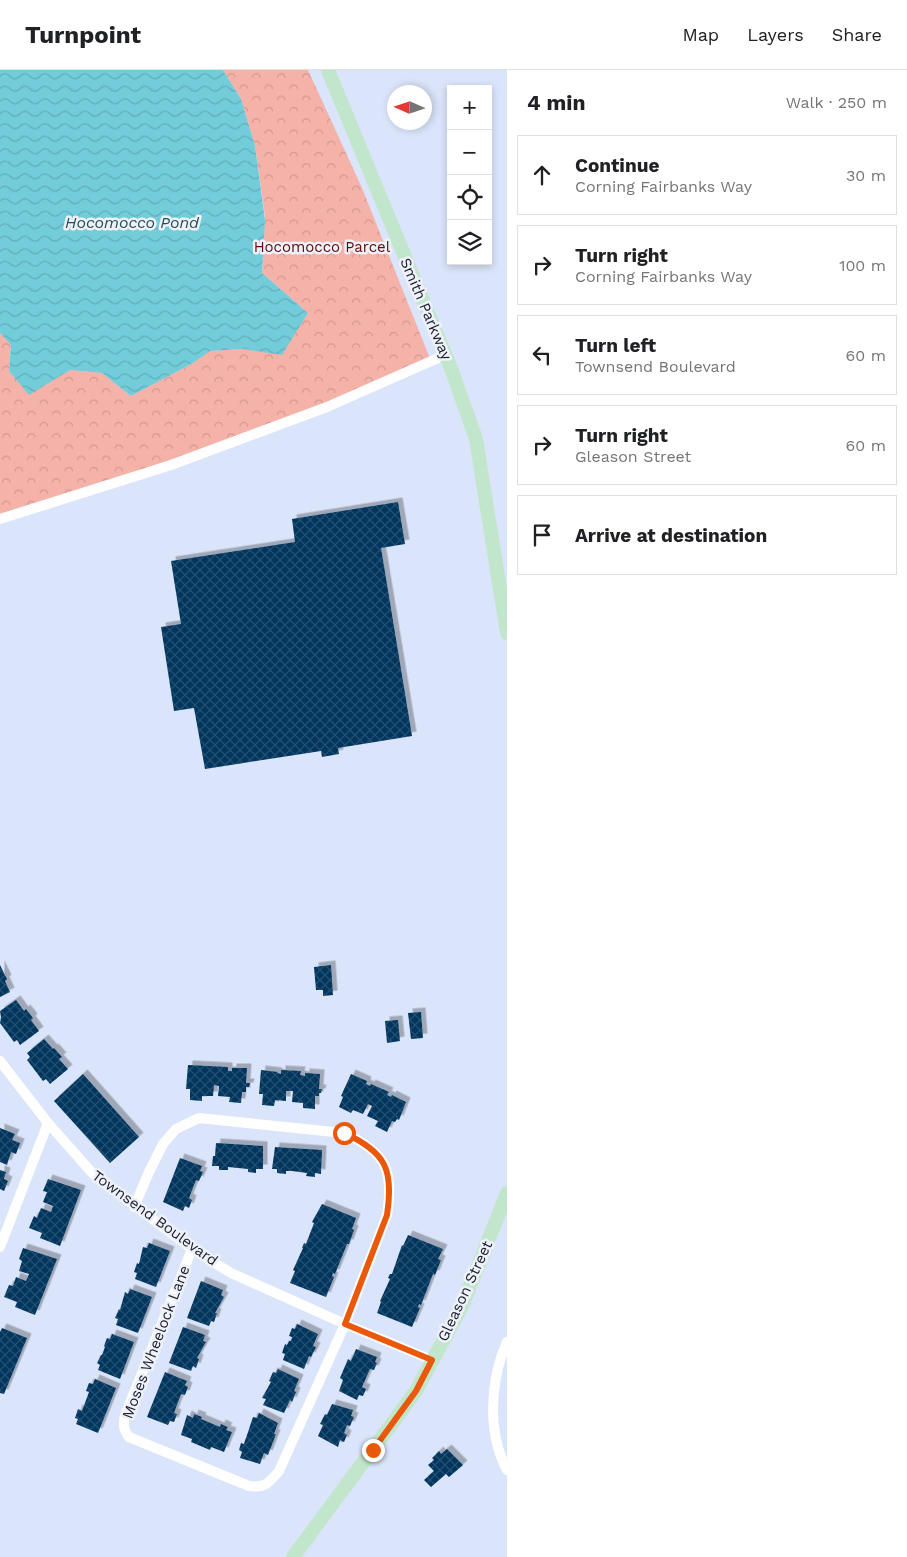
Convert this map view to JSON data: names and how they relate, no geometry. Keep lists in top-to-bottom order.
{
  "streets": {
    "street": [
      "Smith Parkway",
      "Townsend Boulevard",
      "Gleason Street",
      "Moses Wheelock Lane"
    ]
  },
  "crossings": [
    ["Townsend Boulevard", "Gleason Street"],
    ["Townsend Boulevard", "Moses Wheelock Lane"]
  ],
  "water": ["Hocomocco Pond"],
  "parks": ["Hocomocco Parcel"],
  "north": "left",
  "page": {
    "header": "Turnpoint",
    "nav": ["Map", "Layers", "Share"],
    "heading": ["4 min", "Walk · 250 m"],
    "map_buttons": ["+", "−"],
    "list": [
      ["Continue", "Corning Fairbanks Way", "30 m"],
      ["Turn right", "Corning Fairbanks Way", "100 m"],
      ["Turn left", "Townsend Boulevard", "60 m"],
      ["Turn right", "Gleason Street", "60 m"],
      "Arrive at destination"
    ]
  }
}
